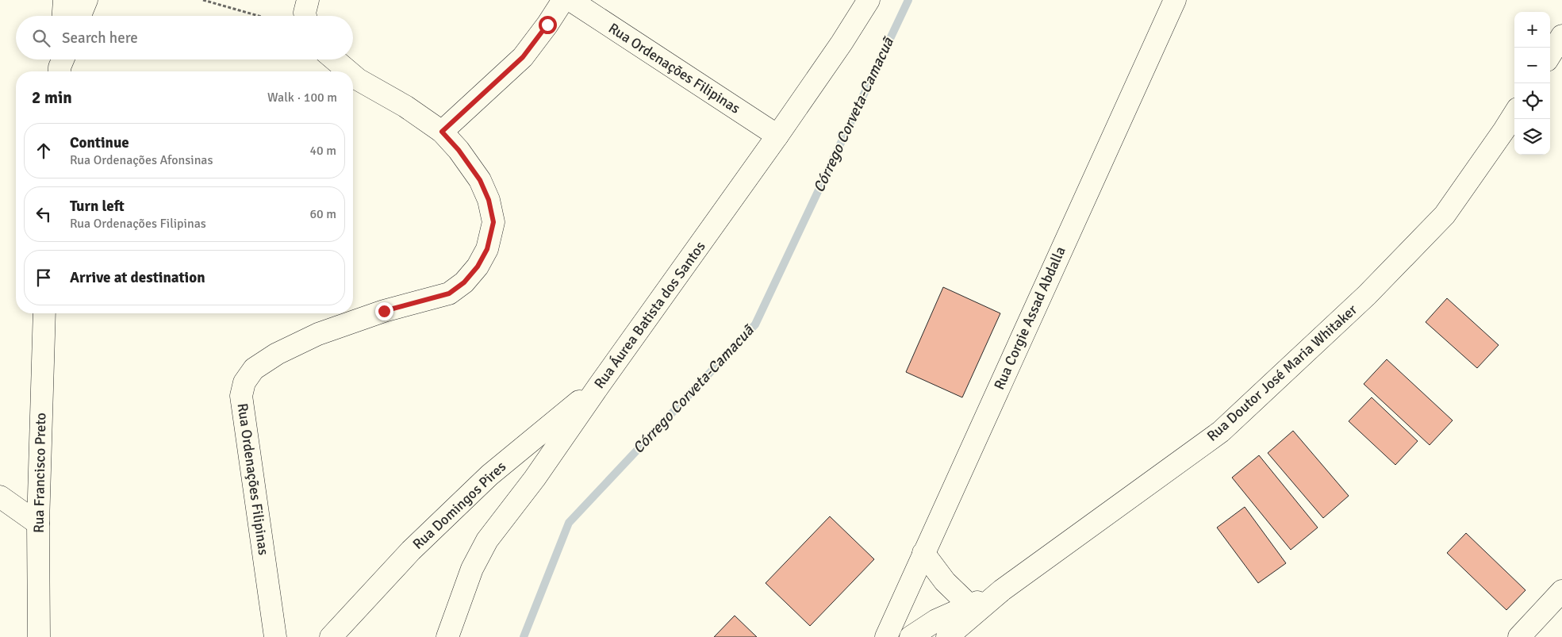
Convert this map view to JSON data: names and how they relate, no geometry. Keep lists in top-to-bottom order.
{
  "streets": {
    "street": [
      "Rua Ordenações Filipinas",
      "Rua Áurea Batista dos Santos",
      "Rua Corgie Assad Abdalla",
      "Rua Doutor José Maria Whitaker",
      "Rua Francisco Preto",
      "Rua Domingos Pires"
    ]
  },
  "crossings": [
    ["Rua Ordenações Filipinas", "Rua Áurea Batista dos Santos"],
    ["Rua Áurea Batista dos Santos", "Rua Domingos Pires"]
  ],
  "water": ["Córrego Corveta-Camacuã"],
  "page": {
    "map_buttons": ["+", "−"],
    "search": "Search here",
    "heading": ["2 min", "Walk · 100 m"],
    "list": [
      ["Continue", "Rua Ordenações Afonsinas", "40 m"],
      ["Turn left", "Rua Ordenações Filipinas", "60 m"],
      "Arrive at destination"
    ]
  }
}
